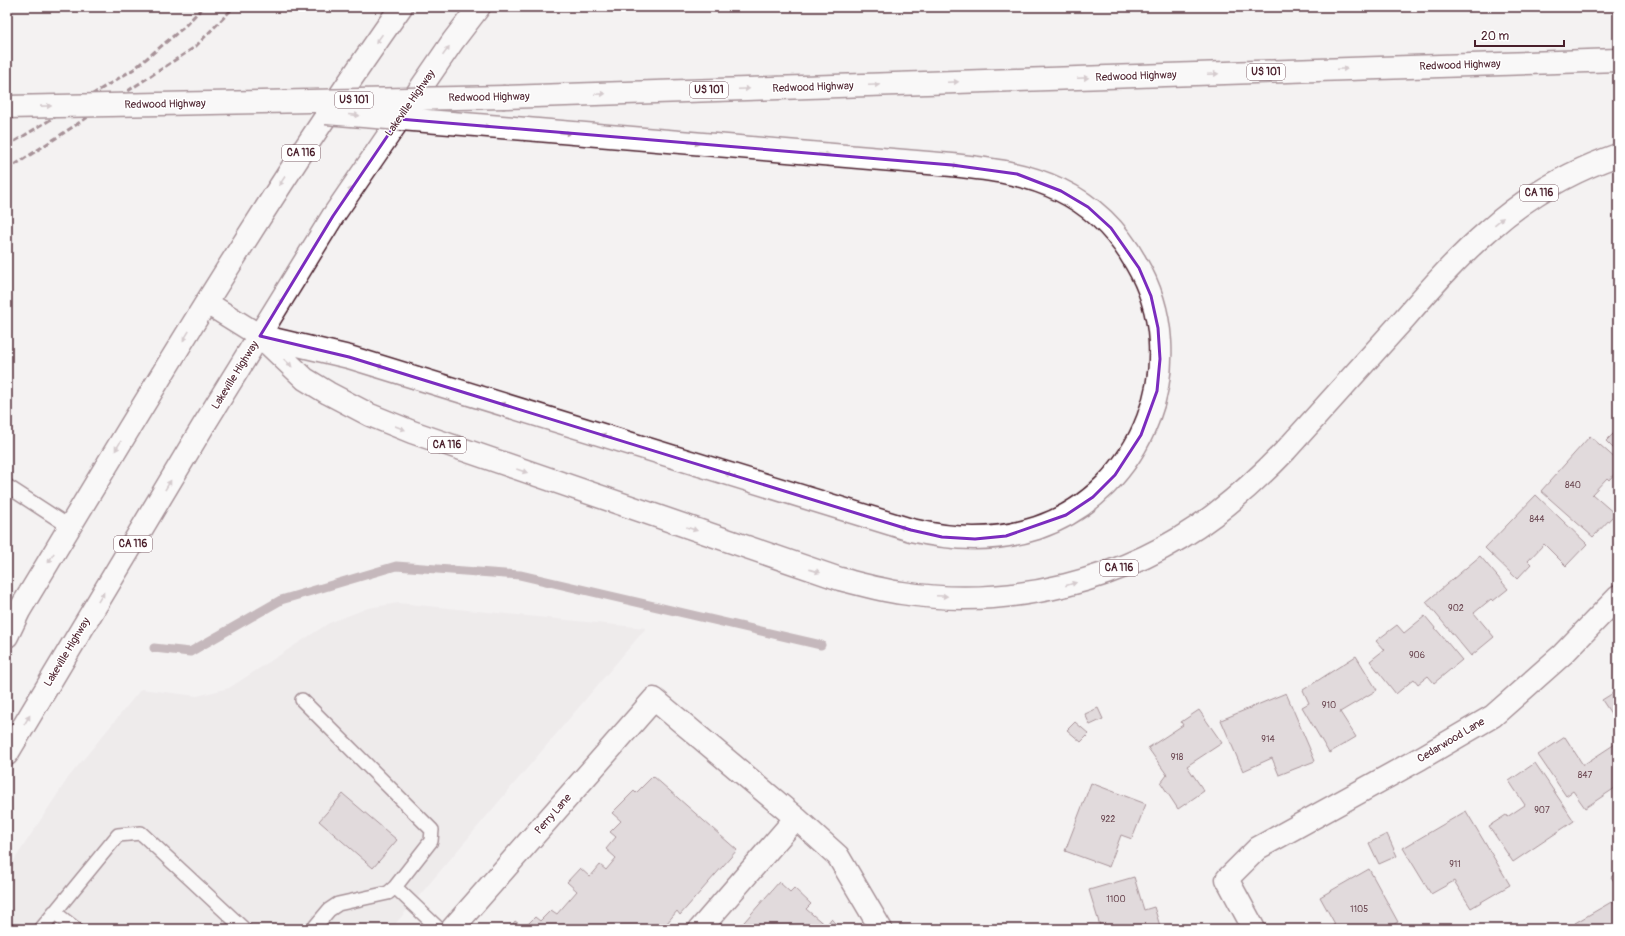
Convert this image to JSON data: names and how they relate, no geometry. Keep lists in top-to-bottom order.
{
  "streets": {
    "main road": [
      "Redwood Highway",
      "US 101",
      "Lakeville Highway",
      "CA 116",
      "Cedarwood Lane",
      "Perry Lane"
    ]
  },
  "crossings": [
    ["Lakeville Highway", "CA 116"]
  ],
  "one_way": ["Redwood Highway"],
  "house_numbers": [
    "840",
    "844",
    "902",
    "906",
    "910",
    "914",
    "918",
    "847",
    "907",
    "922",
    "911",
    "1100",
    "1105"
  ],
  "scale_bar": "20 m"
}
